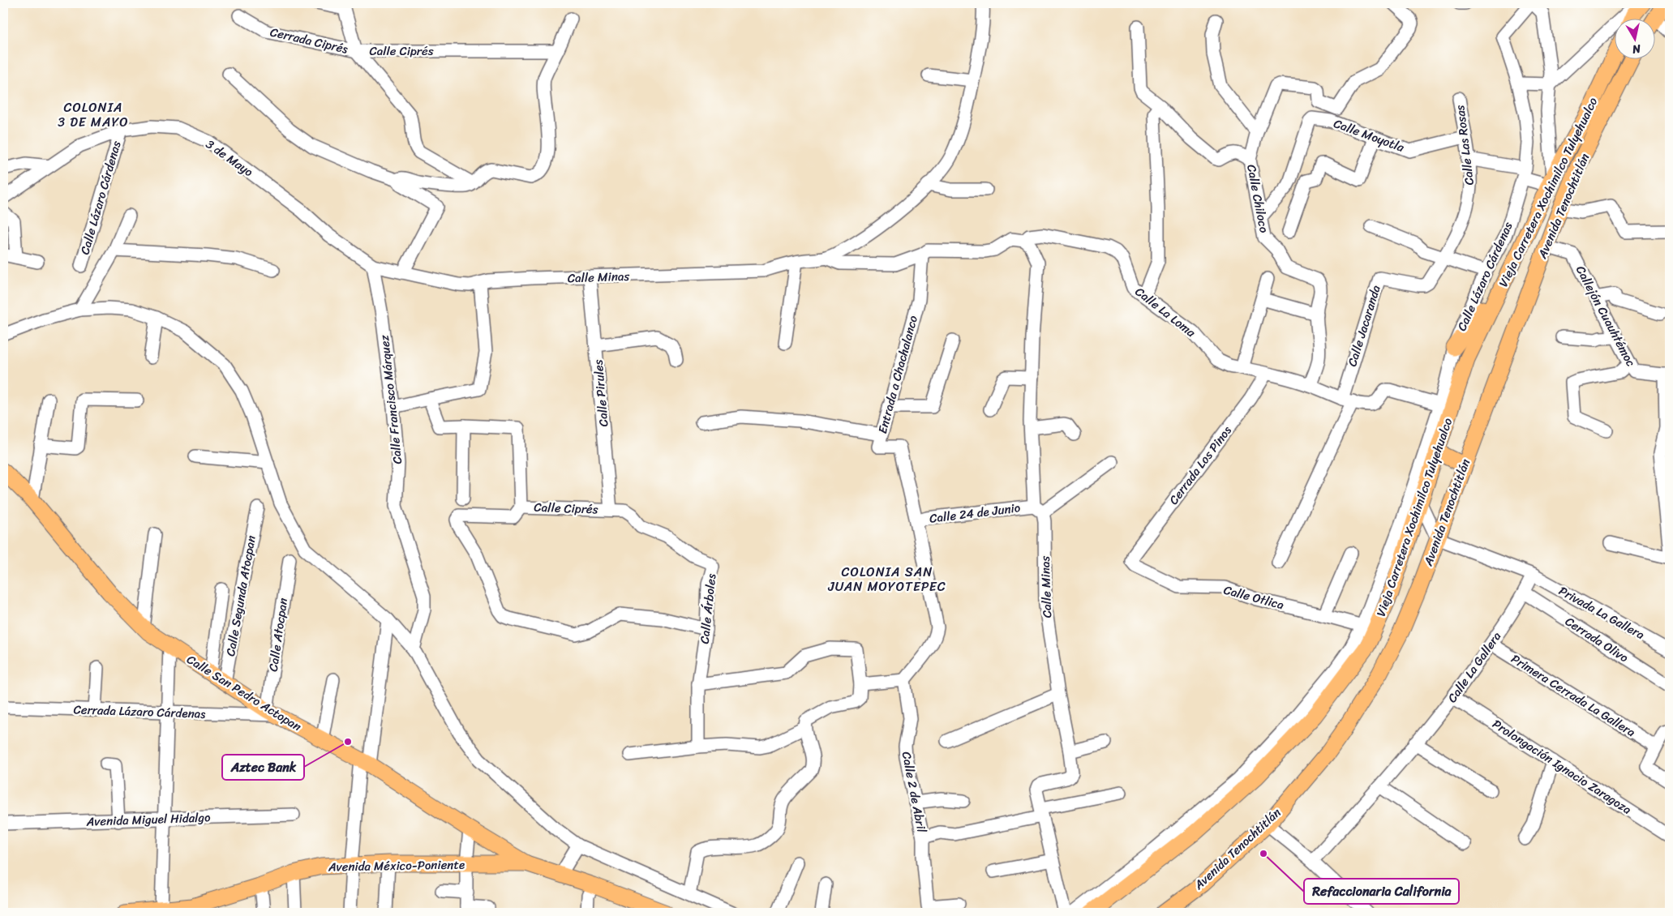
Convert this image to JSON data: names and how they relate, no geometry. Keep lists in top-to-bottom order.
{
  "streets": {
    "main road": [
      "Vieja Carretera Xochimilco Tulyehualco",
      "Avenida Tenochtitlán",
      "Calle San Pedro Actopan",
      "Avenida México-Poniente"
    ],
    "street": [
      "Cerrada Ciprés",
      "Calle Ciprés",
      "Calle Moyotla",
      "Calle Las Rosas",
      "3 de Mayo",
      "Calle Lázaro Cárdenas",
      "Calle Chiloco",
      "Calle Minas",
      "Calle La Loma",
      "Callejón Cuauhtémoc",
      "Calle Jacaranda",
      "Entrada a Chachalanco",
      "Calle Pirules",
      "Calle Francisco Márquez",
      "Cerrada Los Pinos",
      "Calle 24 de Junio",
      "Calle Segunda Atocpan",
      "Calle Otlica",
      "Calle Árboles",
      "Privada La Gallera",
      "Calle Atocpan",
      "Cerrada Olivo",
      "Calle La Gallera",
      "Primera Cerrada La Gallera",
      "Cerrada Lázaro Cárdenas",
      "Prolongación Ignacio Zaragoza",
      "Calle 2 de Abril",
      "Avenida Miguel Hidalgo"
    ]
  },
  "crossings": [
    ["Cerrada Ciprés", "Calle Ciprés"],
    ["Calle Ciprés", "Calle Pirules"],
    ["Calle Ciprés", "Calle Árboles"],
    ["Calle Moyotla", "Calle Las Rosas"],
    ["Calle Moyotla", "Calle Chiloco"],
    ["Calle Las Rosas", "Calle Jacaranda"],
    ["3 de Mayo", "Calle Lázaro Cárdenas"],
    ["3 de Mayo", "Calle Minas"],
    ["3 de Mayo", "Calle Francisco Márquez"],
    ["Calle Lázaro Cárdenas", "Calle La Loma"],
    ["Calle Lázaro Cárdenas", "Calle Otlica"],
    ["Calle Chiloco", "Calle La Loma"],
    ["Avenida Tenochtitlán", "Callejón Cuauhtémoc"],
    ["Calle Minas", "Calle La Loma"],
    ["Calle Minas", "Calle Pirules"],
    ["Calle Minas", "Calle Francisco Márquez"],
    ["Calle Minas", "Calle 24 de Junio"],
    ["Calle La Loma", "Calle Jacaranda"],
    ["Calle La Loma", "Entrada a Chachalanco"],
    ["Calle La Loma", "Cerrada Los Pinos"],
    ["Entrada a Chachalanco", "Calle 24 de Junio"],
    ["Calle Pirules", "Calle Árboles"],
    ["Cerrada Los Pinos", "Calle Otlica"],
    ["Calle Segunda Atocpan", "Calle San Pedro Actopan"],
    ["Privada La Gallera", "Calle La Gallera"],
    ["Calle Atocpan", "Calle San Pedro Actopan"],
    ["Calle Atocpan", "Cerrada Lázaro Cárdenas"],
    ["Cerrada Olivo", "Calle La Gallera"],
    ["Calle La Gallera", "Primera Cerrada La Gallera"],
    ["Calle La Gallera", "Prolongación Ignacio Zaragoza"],
    ["Calle San Pedro Actopan", "Cerrada Lázaro Cárdenas"],
    ["Calle San Pedro Actopan", "Avenida México-Poniente"]
  ],
  "districts": ["COLONIA 3 DE MAYO", "COLONIA SAN JUAN MOYOTEPEC"],
  "places": ["Aztec Bank", "Refaccionaria California"],
  "north": "bottom"
}
